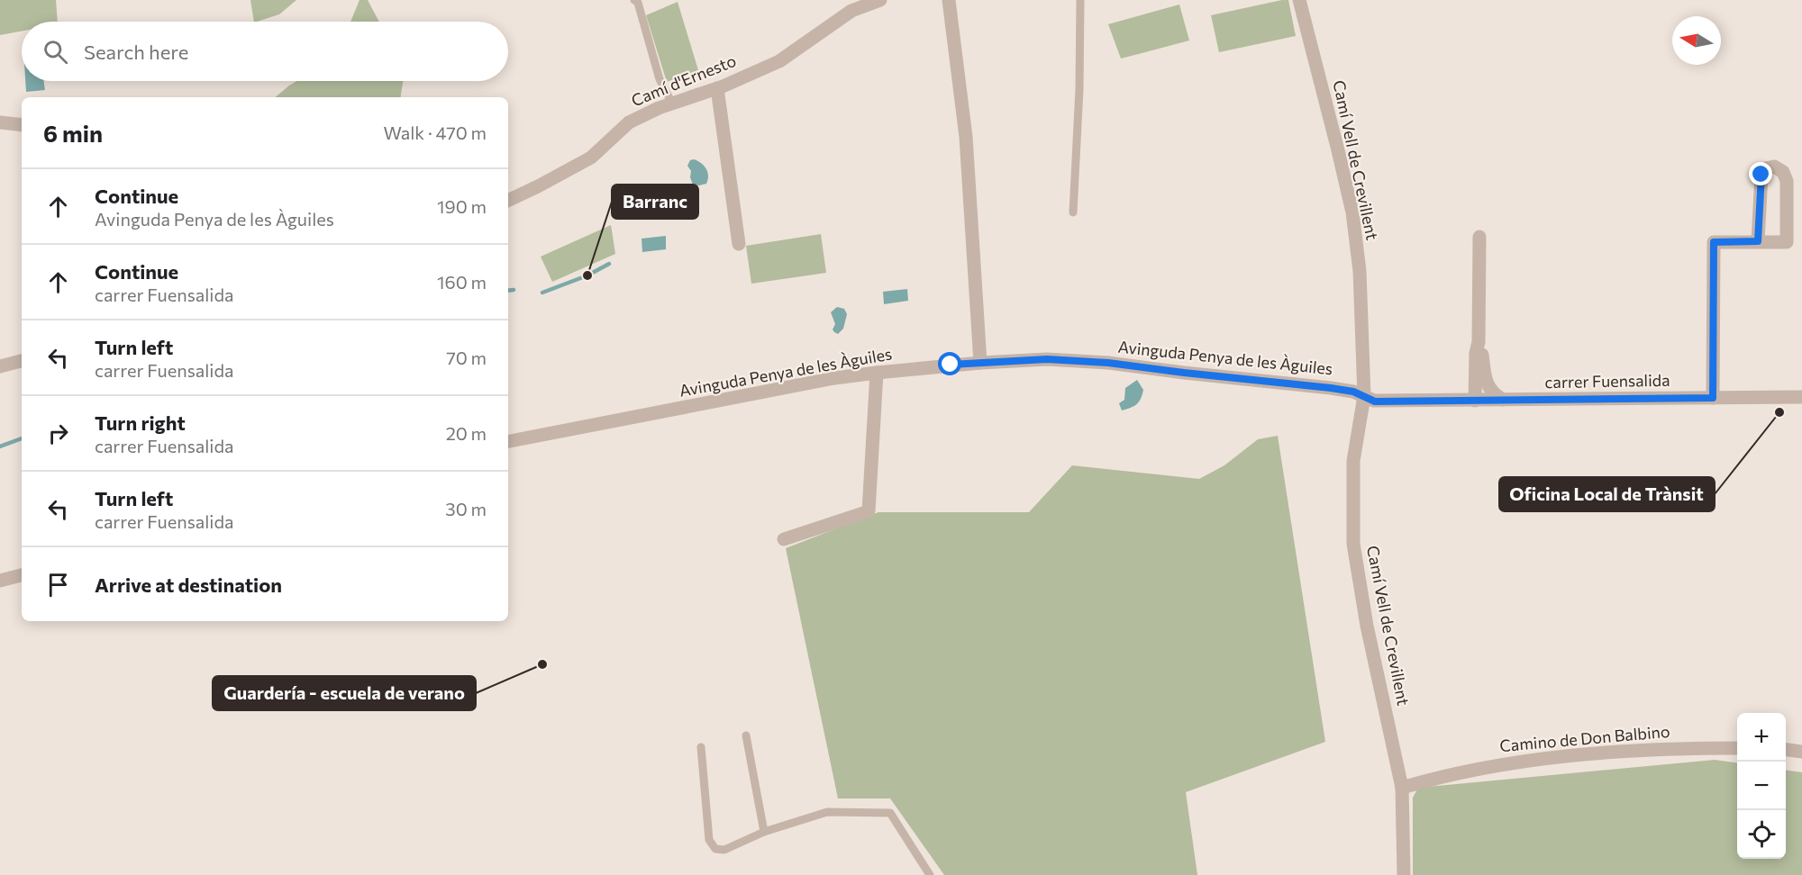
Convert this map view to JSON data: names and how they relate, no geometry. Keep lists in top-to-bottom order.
{
  "streets": {
    "street": [
      "Camí d'Ernesto",
      "Camí Vell de Crevillent",
      "Avinguda Penya de les Àguiles",
      "carrer Fuensalida",
      "Camino de Don Balbino"
    ]
  },
  "crossings": [
    ["Camí Vell de Crevillent", "Avinguda Penya de les Àguiles"],
    ["Camí Vell de Crevillent", "carrer Fuensalida"],
    ["Camí Vell de Crevillent", "Camino de Don Balbino"],
    ["Avinguda Penya de les Àguiles", "carrer Fuensalida"]
  ],
  "places": ["Barranc", "Oficina Local de Trànsit", "Guardería - escuela de verano"],
  "north": "left",
  "page": {
    "search": "Search here",
    "heading": ["6 min", "Walk · 470 m"],
    "list": [
      ["Continue", "Avinguda Penya de les Àguiles", "190 m"],
      ["Continue", "carrer Fuensalida", "160 m"],
      ["Turn left", "carrer Fuensalida", "70 m"],
      ["Turn right", "carrer Fuensalida", "20 m"],
      ["Turn left", "carrer Fuensalida", "30 m"],
      "Arrive at destination"
    ],
    "map_buttons": ["+", "−"]
  }
}
